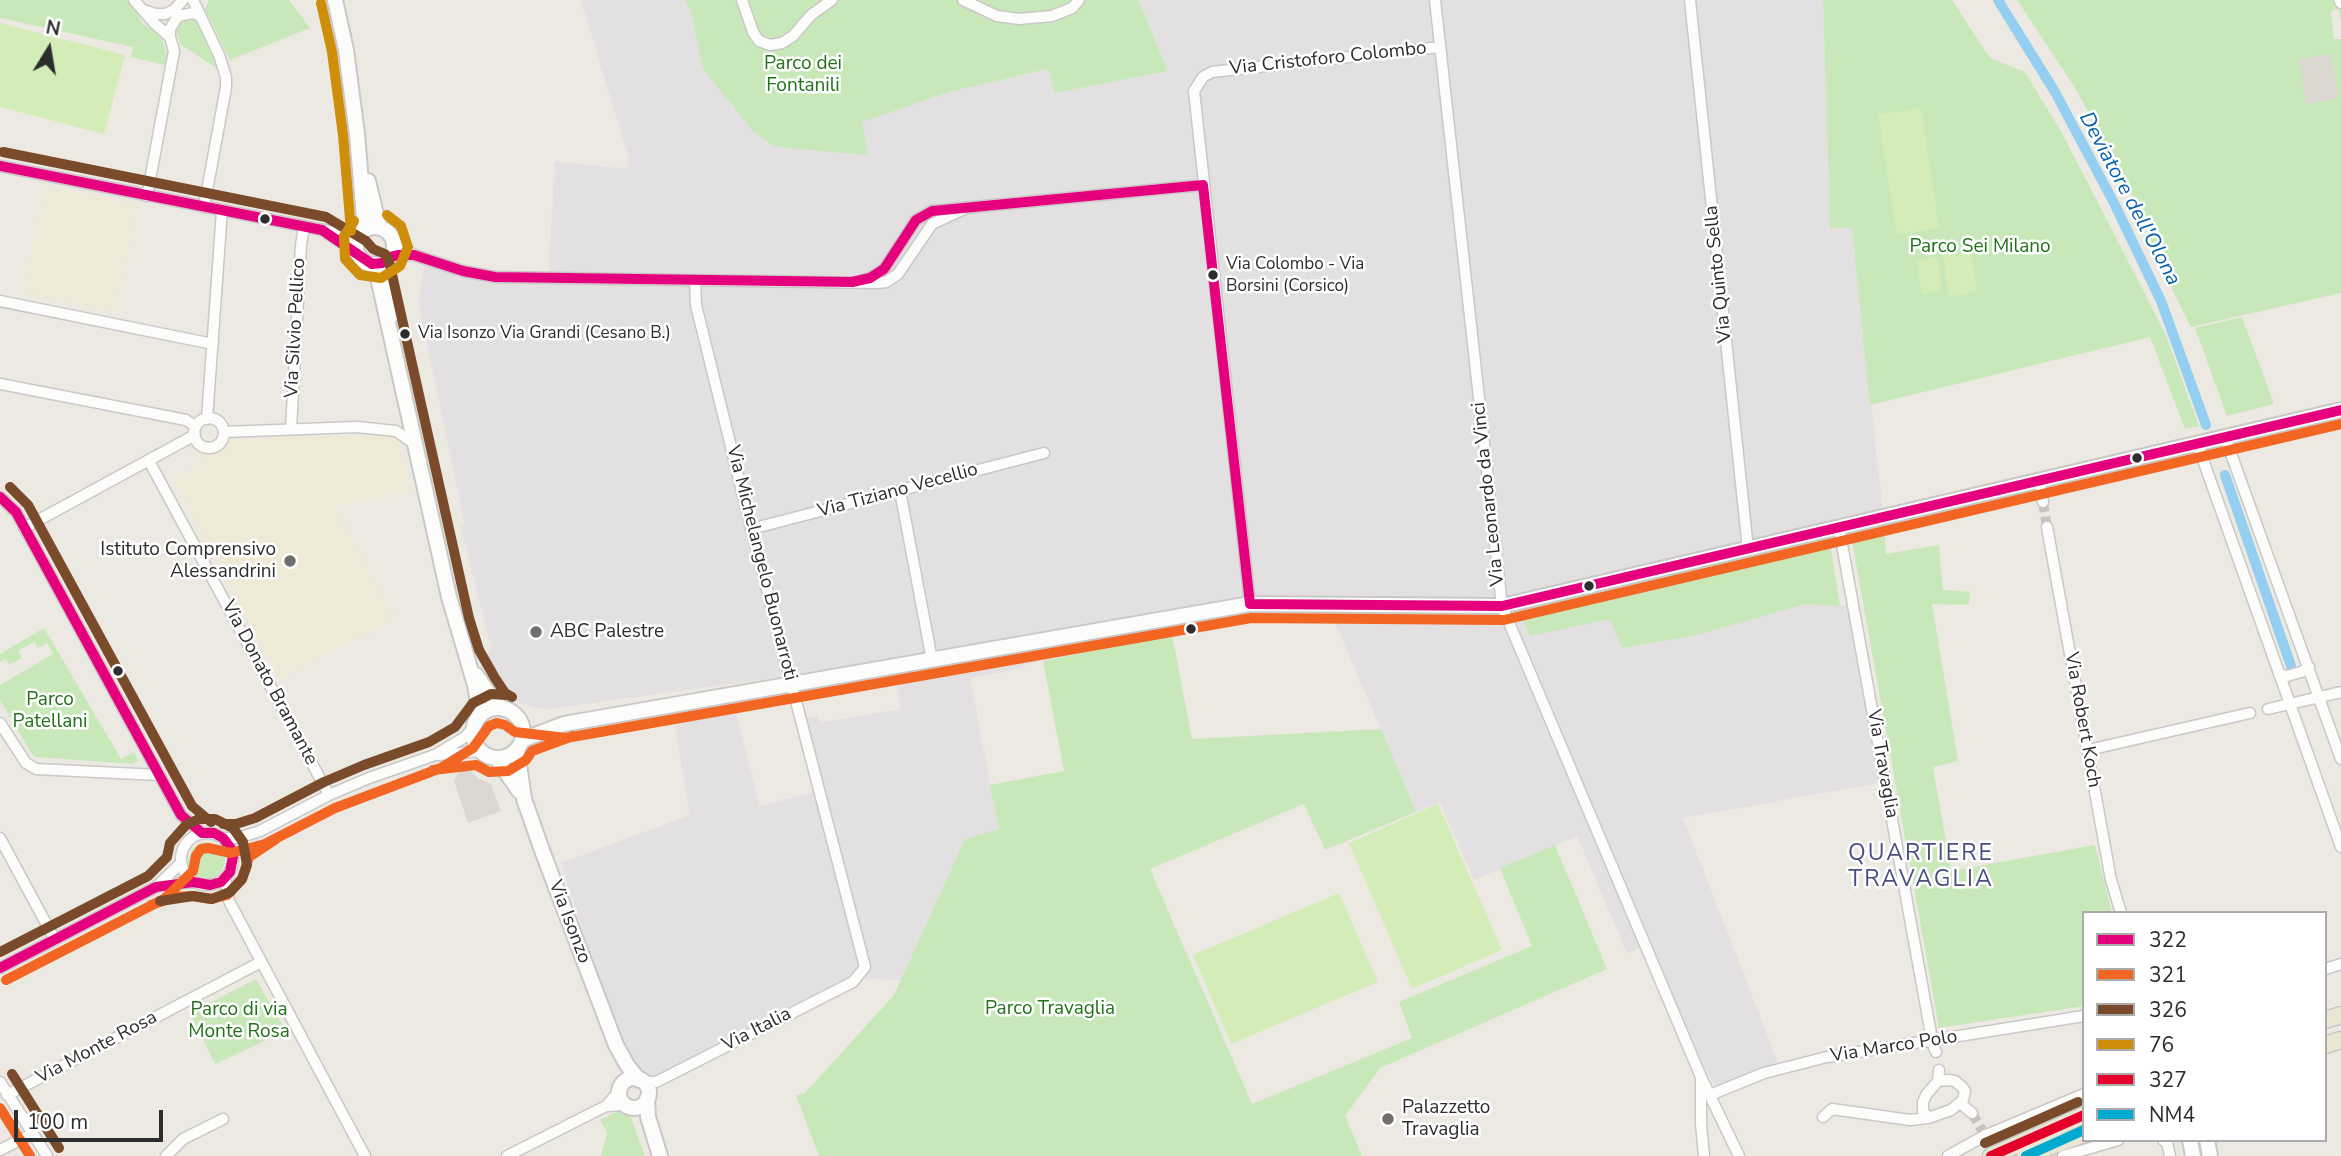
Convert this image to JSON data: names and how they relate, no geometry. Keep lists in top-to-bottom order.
{
  "streets": {
    "street": [
      "Via Cristoforo Colombo",
      "Via Quinto Sella",
      "Via Silvio Pellico",
      "Via Tiziano Vecellio",
      "Via Leonardo da Vinci",
      "Via Michelangelo Buonarroti",
      "Via Donato Bramante",
      "Via Robert Koch",
      "Via Travaglia",
      "Via Isonzo",
      "Via Italia",
      "Via Marco Polo",
      "Via Monte Rosa"
    ]
  },
  "crossings": [
    ["Via Cristoforo Colombo", "Via Leonardo da Vinci"],
    ["Via Tiziano Vecellio", "Via Michelangelo Buonarroti"],
    ["Via Leonardo da Vinci", "Via Marco Polo"],
    ["Via Michelangelo Buonarroti", "Via Italia"],
    ["Via Travaglia", "Via Marco Polo"],
    ["Via Isonzo", "Via Italia"]
  ],
  "districts": ["QUARTIERE TRAVAGLIA"],
  "water": ["Deviatore dell'Olona"],
  "parks": [
    "Parco dei Fontanili",
    "Parco Sei Milano",
    "Parco Patellani",
    "Parco Travaglia",
    "Parco di via Monte Rosa"
  ],
  "places": [
    "Via Colombo - Via Borsini (Corsico)",
    "Via Isonzo Via Grandi (Cesano B.)",
    "Istituto Comprensivo Alessandrini",
    "ABC Palestre",
    "Palazzetto Travaglia"
  ],
  "lines": [
    "transit line 76",
    "transit line 326",
    "transit line 322",
    "transit line 321",
    "transit line 327",
    "transit line NM4"
  ],
  "legend": [
    "322",
    "321",
    "326",
    "76",
    "327",
    "NM4"
  ],
  "scale_bar": "100 m",
  "north": "top"
}
